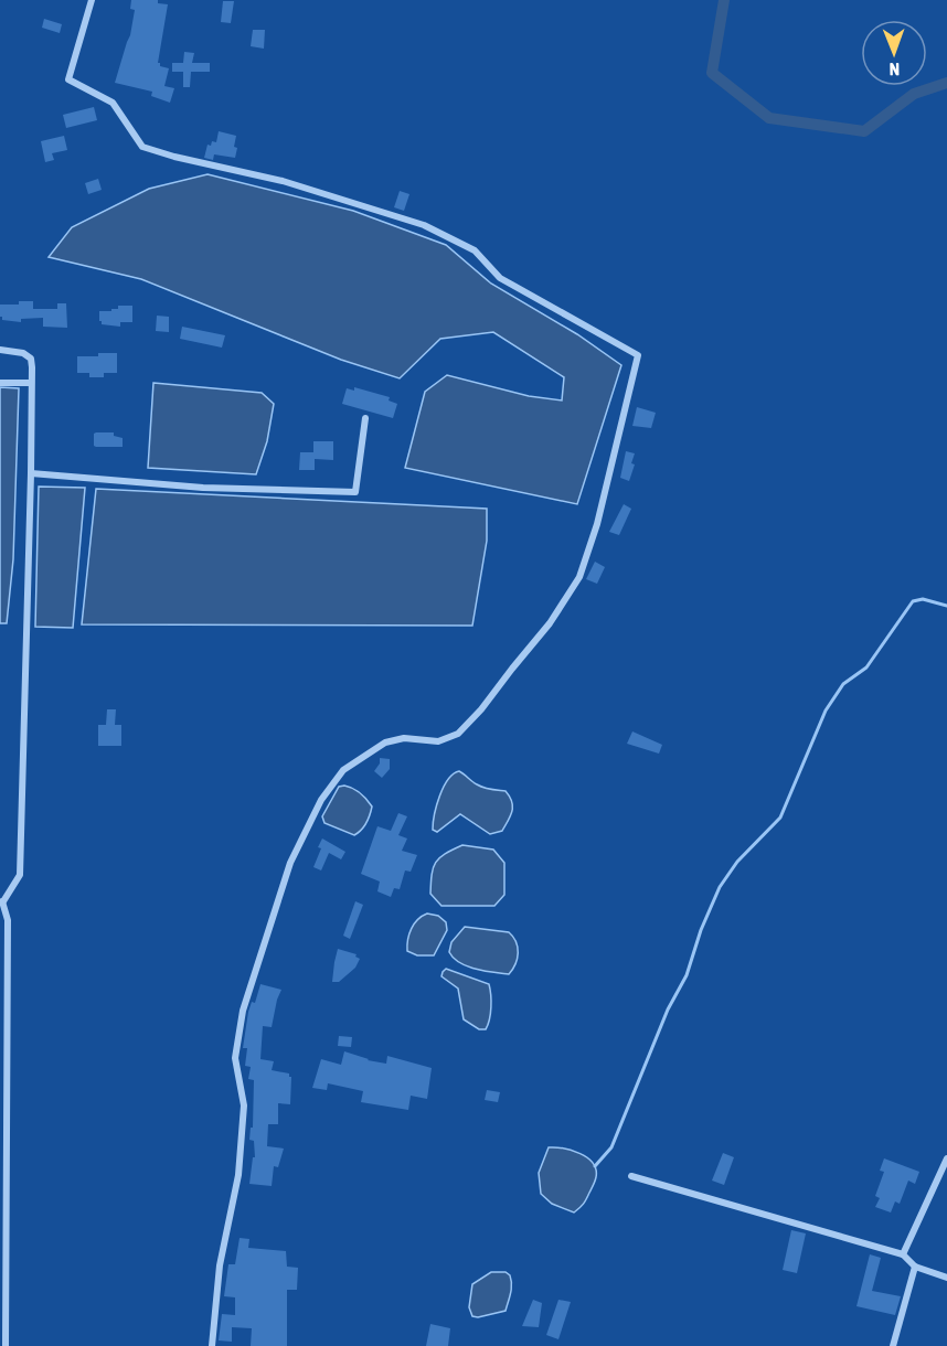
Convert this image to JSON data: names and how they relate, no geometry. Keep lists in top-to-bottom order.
{
  "north": "bottom"
}
